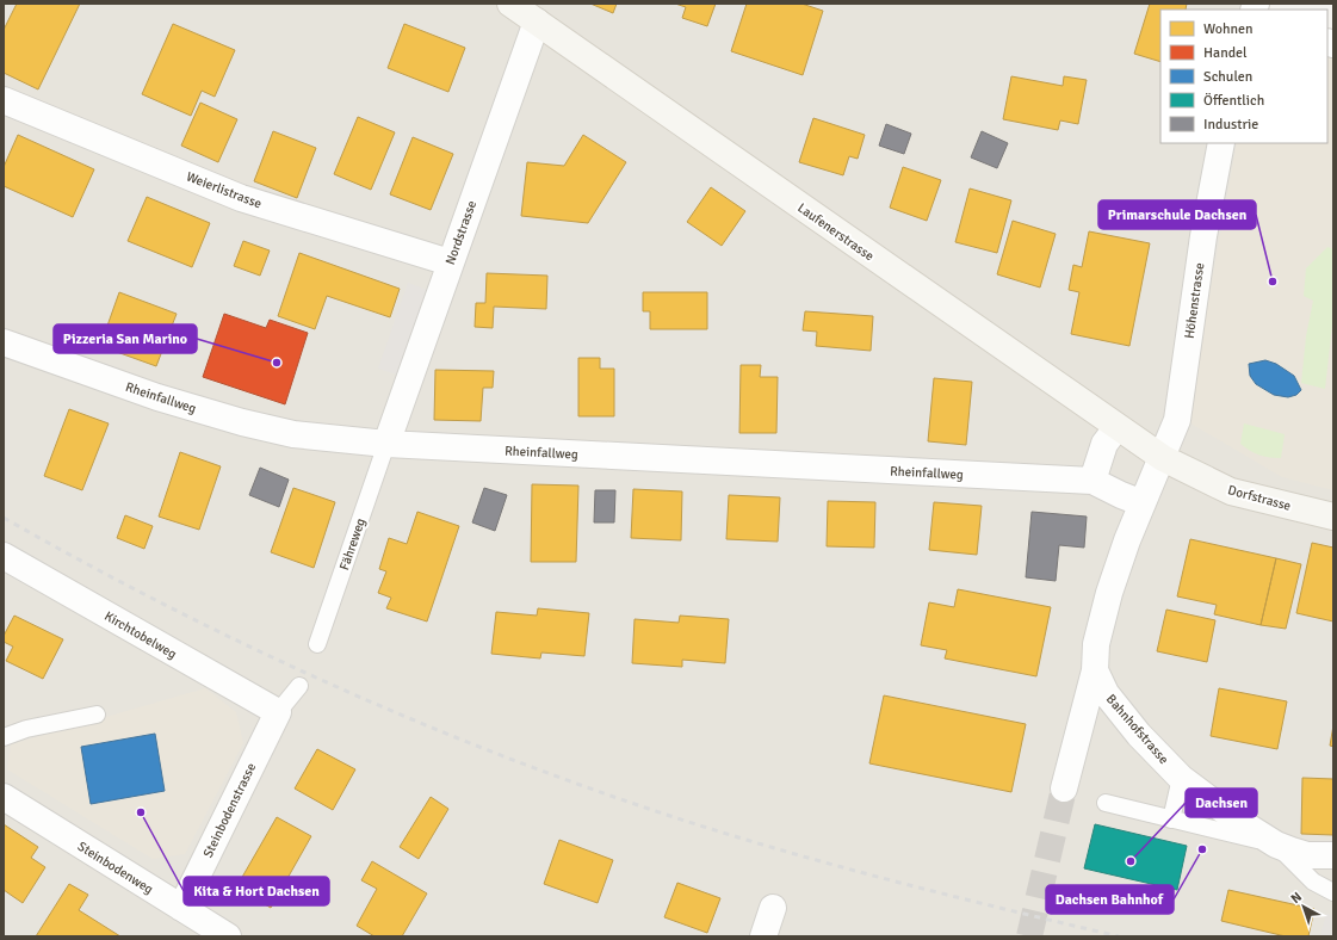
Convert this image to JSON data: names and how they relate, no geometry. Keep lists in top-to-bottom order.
{
  "streets": {
    "street": [
      "Weierlistrasse",
      "Laufenerstrasse",
      "Nordstrasse",
      "Höhenstrasse",
      "Rheinfallweg",
      "Dorfstrasse",
      "Kirchtobelweg",
      "Bahnhofstrasse",
      "Steinbodenstrasse",
      "Steinbodenweg"
    ],
    "lane": ["Fähreweg"]
  },
  "crossings": [
    ["Weierlistrasse", "Nordstrasse"],
    ["Laufenerstrasse", "Nordstrasse"],
    ["Laufenerstrasse", "Höhenstrasse"],
    ["Laufenerstrasse", "Dorfstrasse"],
    ["Laufenerstrasse", "Bahnhofstrasse"],
    ["Nordstrasse", "Rheinfallweg"],
    ["Nordstrasse", "Fähreweg"],
    ["Höhenstrasse", "Dorfstrasse"],
    ["Höhenstrasse", "Bahnhofstrasse"],
    ["Rheinfallweg", "Fähreweg"],
    ["Rheinfallweg", "Bahnhofstrasse"],
    ["Dorfstrasse", "Bahnhofstrasse"],
    ["Kirchtobelweg", "Steinbodenstrasse"],
    ["Steinbodenstrasse", "Steinbodenweg"]
  ],
  "places": [
    "Primarschule Dachsen",
    "Pizzeria San Marino",
    "Kita & Hort Dachsen",
    "Dachsen Bahnhof",
    "Dachsen"
  ],
  "legend": [
    "Wohnen",
    "Handel",
    "Schulen",
    "Öffentlich",
    "Industrie"
  ],
  "north": "top left"
}
